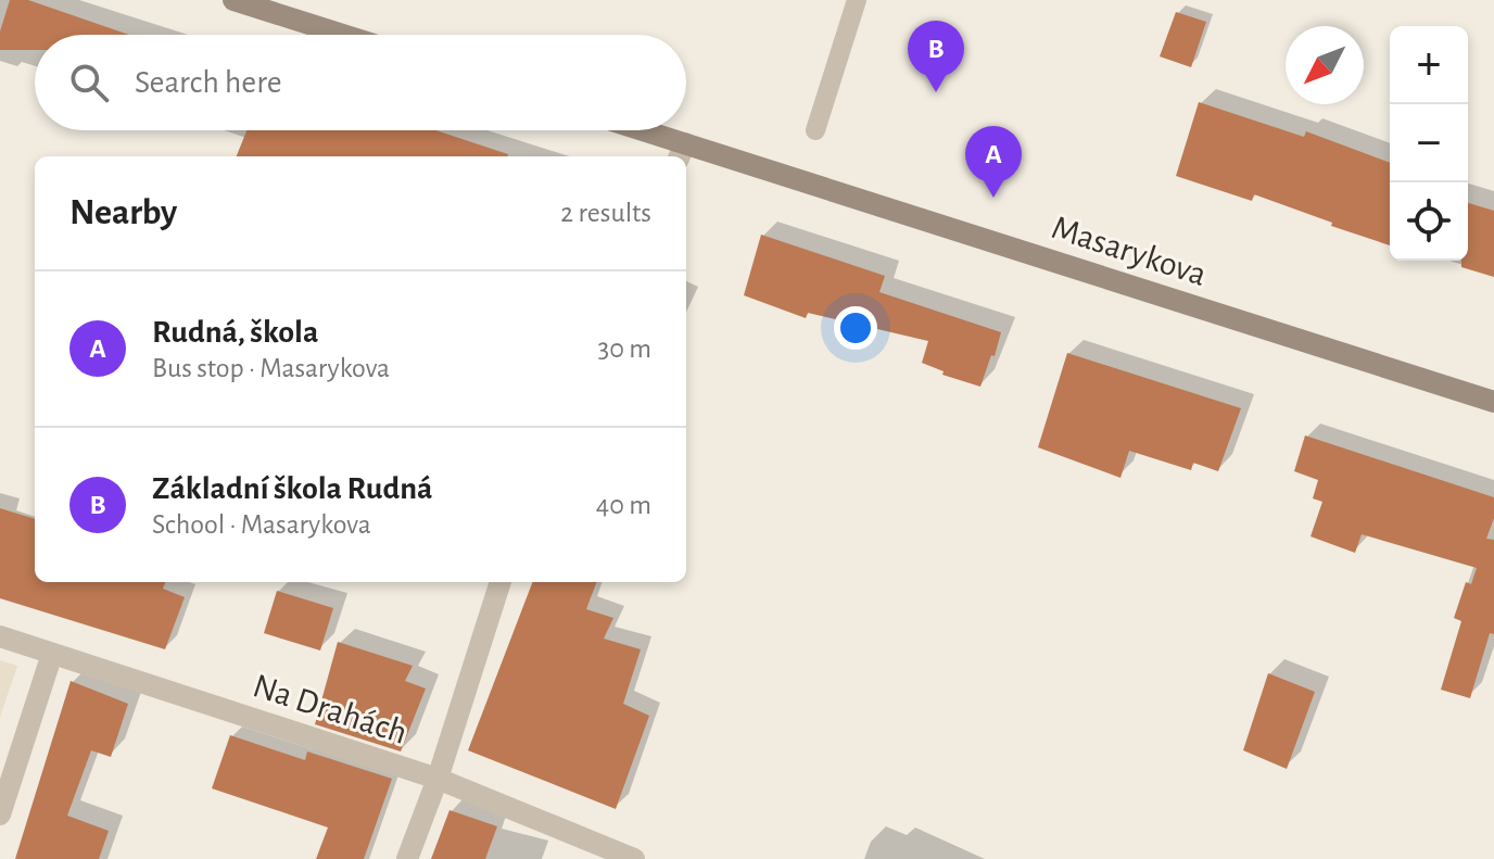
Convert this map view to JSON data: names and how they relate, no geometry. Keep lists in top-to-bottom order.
{
  "streets": {
    "main road": ["Masarykova"],
    "street": ["Na Drahách"]
  },
  "north": "bottom left",
  "page": {
    "pins": ["B", "A"],
    "map_buttons": ["+", "−"],
    "search": "Search here",
    "heading": ["Nearby", "2 results"],
    "list": [
      {
        "mark": "A",
        "name": "Rudná, škola",
        "note": "Bus stop · Masarykova",
        "value": "30 m"
      },
      {
        "mark": "B",
        "name": "Základní škola Rudná",
        "note": "School · Masarykova",
        "value": "40 m"
      }
    ]
  }
}
